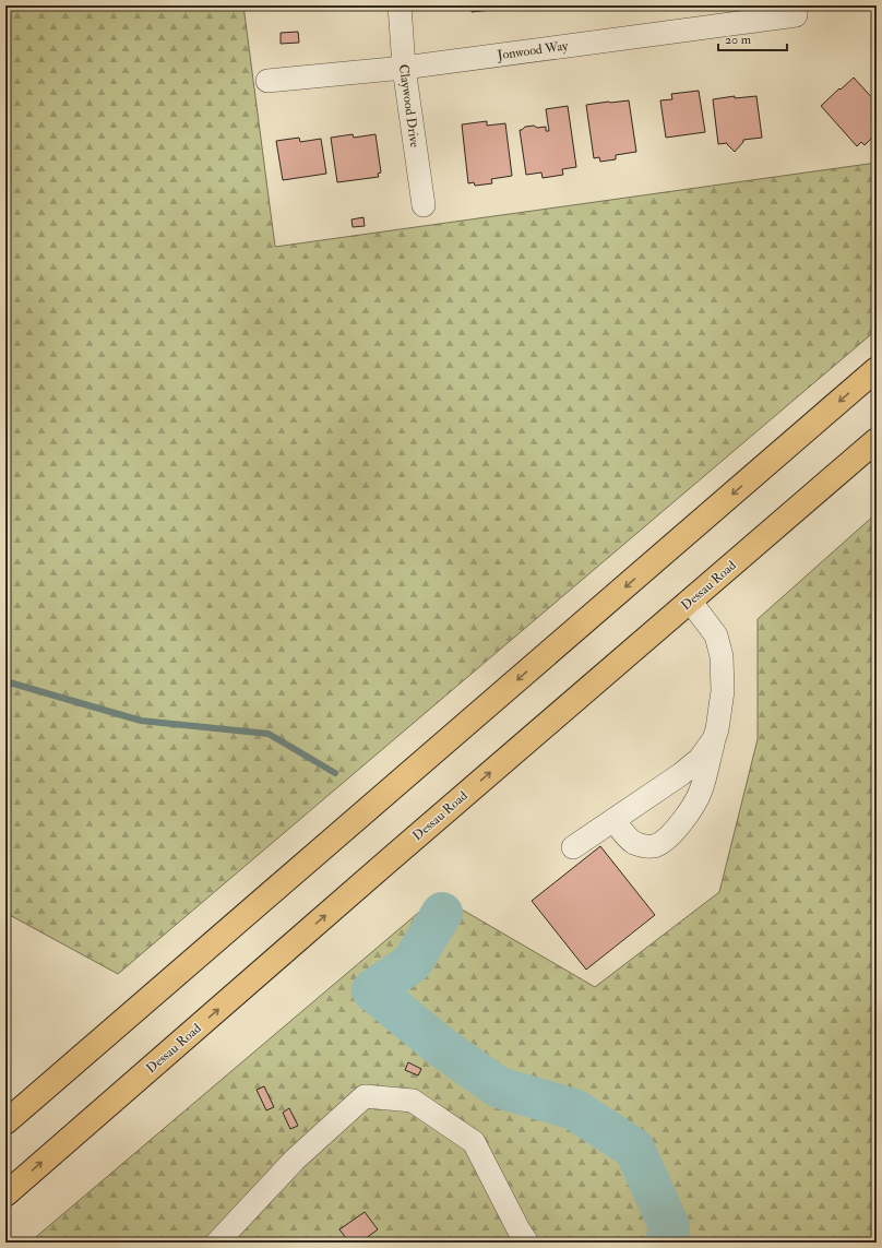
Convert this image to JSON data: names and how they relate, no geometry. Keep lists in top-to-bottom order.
{
  "streets": {
    "main road": ["Dessau Road"],
    "street": ["Jonwood Way", "Claywood Drive"]
  },
  "crossings": [
    ["Jonwood Way", "Claywood Drive"]
  ],
  "scale_bar": "20 m"
}
